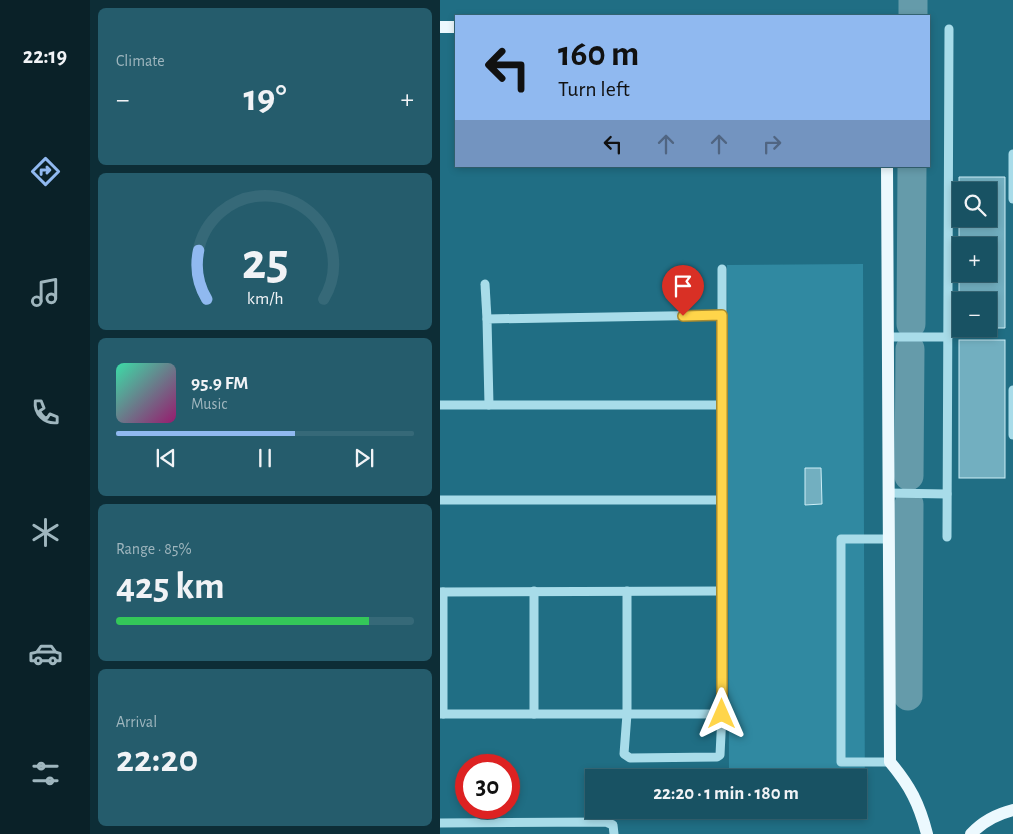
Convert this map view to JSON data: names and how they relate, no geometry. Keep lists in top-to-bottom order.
{
  "page": {
    "tabs": "22:19",
    "tile": [
      "Climate",
      ["Range · 85%", "425 km"],
      ["Arrival", "22:20"]
    ],
    "turn": ["160 m", "Turn left"],
    "heat": ["−", "19°", "+"],
    "map_buttons": ["+", "−"],
    "song": ["95.9 FM", "Music"],
    "limit": "30",
    "trip": "22:20 · 1 min · 180 m",
    "gauge": ["25", "km/h"]
  }
}
